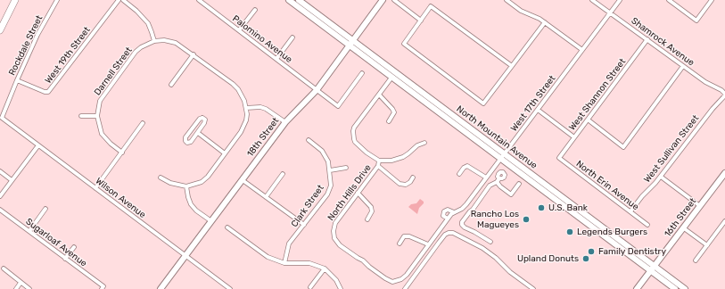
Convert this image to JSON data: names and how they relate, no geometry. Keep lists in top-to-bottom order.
{
  "streets": {
    "main road": ["18th Street", "North Mountain Avenue", "16th Street"],
    "street": [
      "Palomino Avenue",
      "Shamrock Avenue",
      "Rockdale Street",
      "West 19th Street",
      "Darnell Street",
      "West Shannon Street",
      "West 17th Street",
      "West Sullivan Street",
      "North Erin Avenue",
      "North Hills Drive",
      "Wilson Avenue",
      "Clark Street",
      "Sugarloaf Avenue"
    ]
  },
  "crossings": [
    ["Palomino Avenue", "18th Street"],
    ["Shamrock Avenue", "West Shannon Street"],
    ["Shamrock Avenue", "West 17th Street"],
    ["Shamrock Avenue", "West Sullivan Street"],
    ["Rockdale Street", "West 19th Street"],
    ["Rockdale Street", "Wilson Avenue"],
    ["West Shannon Street", "North Erin Avenue"],
    ["West 17th Street", "North Mountain Avenue"],
    ["West 17th Street", "North Hills Drive"],
    ["18th Street", "North Mountain Avenue"],
    ["18th Street", "Wilson Avenue"],
    ["North Mountain Avenue", "North Hills Drive"],
    ["North Mountain Avenue", "16th Street"],
    ["West Sullivan Street", "North Erin Avenue"]
  ],
  "places": [
    "U.S. Bank",
    "Rancho Los Magueyes",
    "Legends Burgers",
    "Family Dentistry",
    "Upland Donuts"
  ]
}
